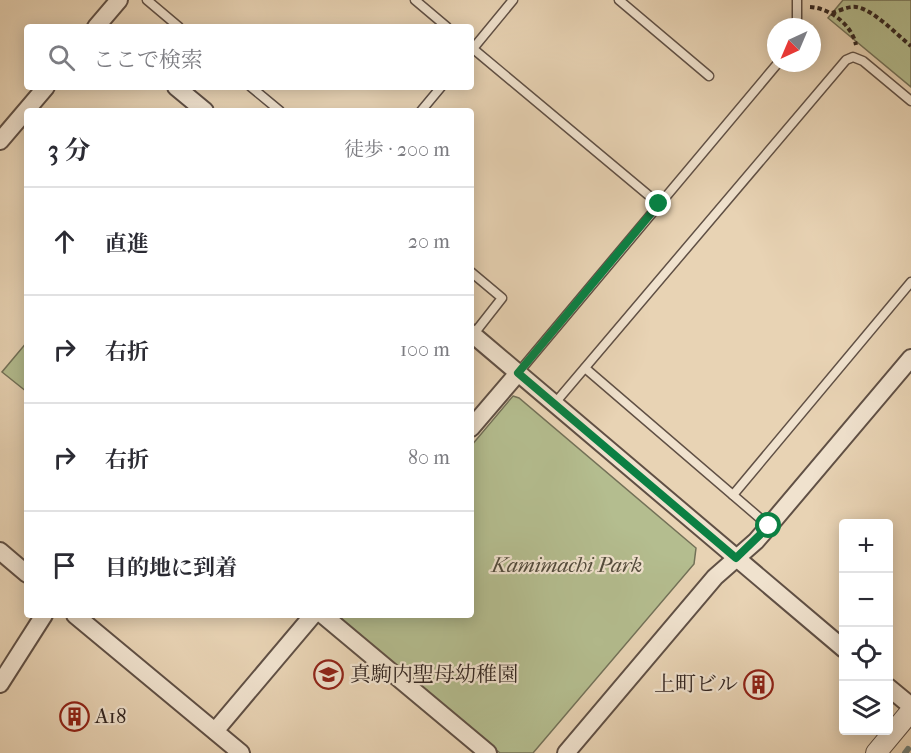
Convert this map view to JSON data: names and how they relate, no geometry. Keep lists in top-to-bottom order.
{
  "parks": ["Kamimachi Park"],
  "places": {
    "school or university": ["真駒内聖母幼稚園"],
    "building": ["上町ビル", "A18"]
  },
  "north": "bottom left",
  "page": {
    "search": "ここで検索",
    "heading": ["3 分", "徒歩 · 200 m"],
    "list": [
      ["直進", "20 m"],
      ["右折", "100 m"],
      ["右折", "80 m"],
      "目的地に到着"
    ],
    "map_buttons": ["+", "−"]
  }
}
